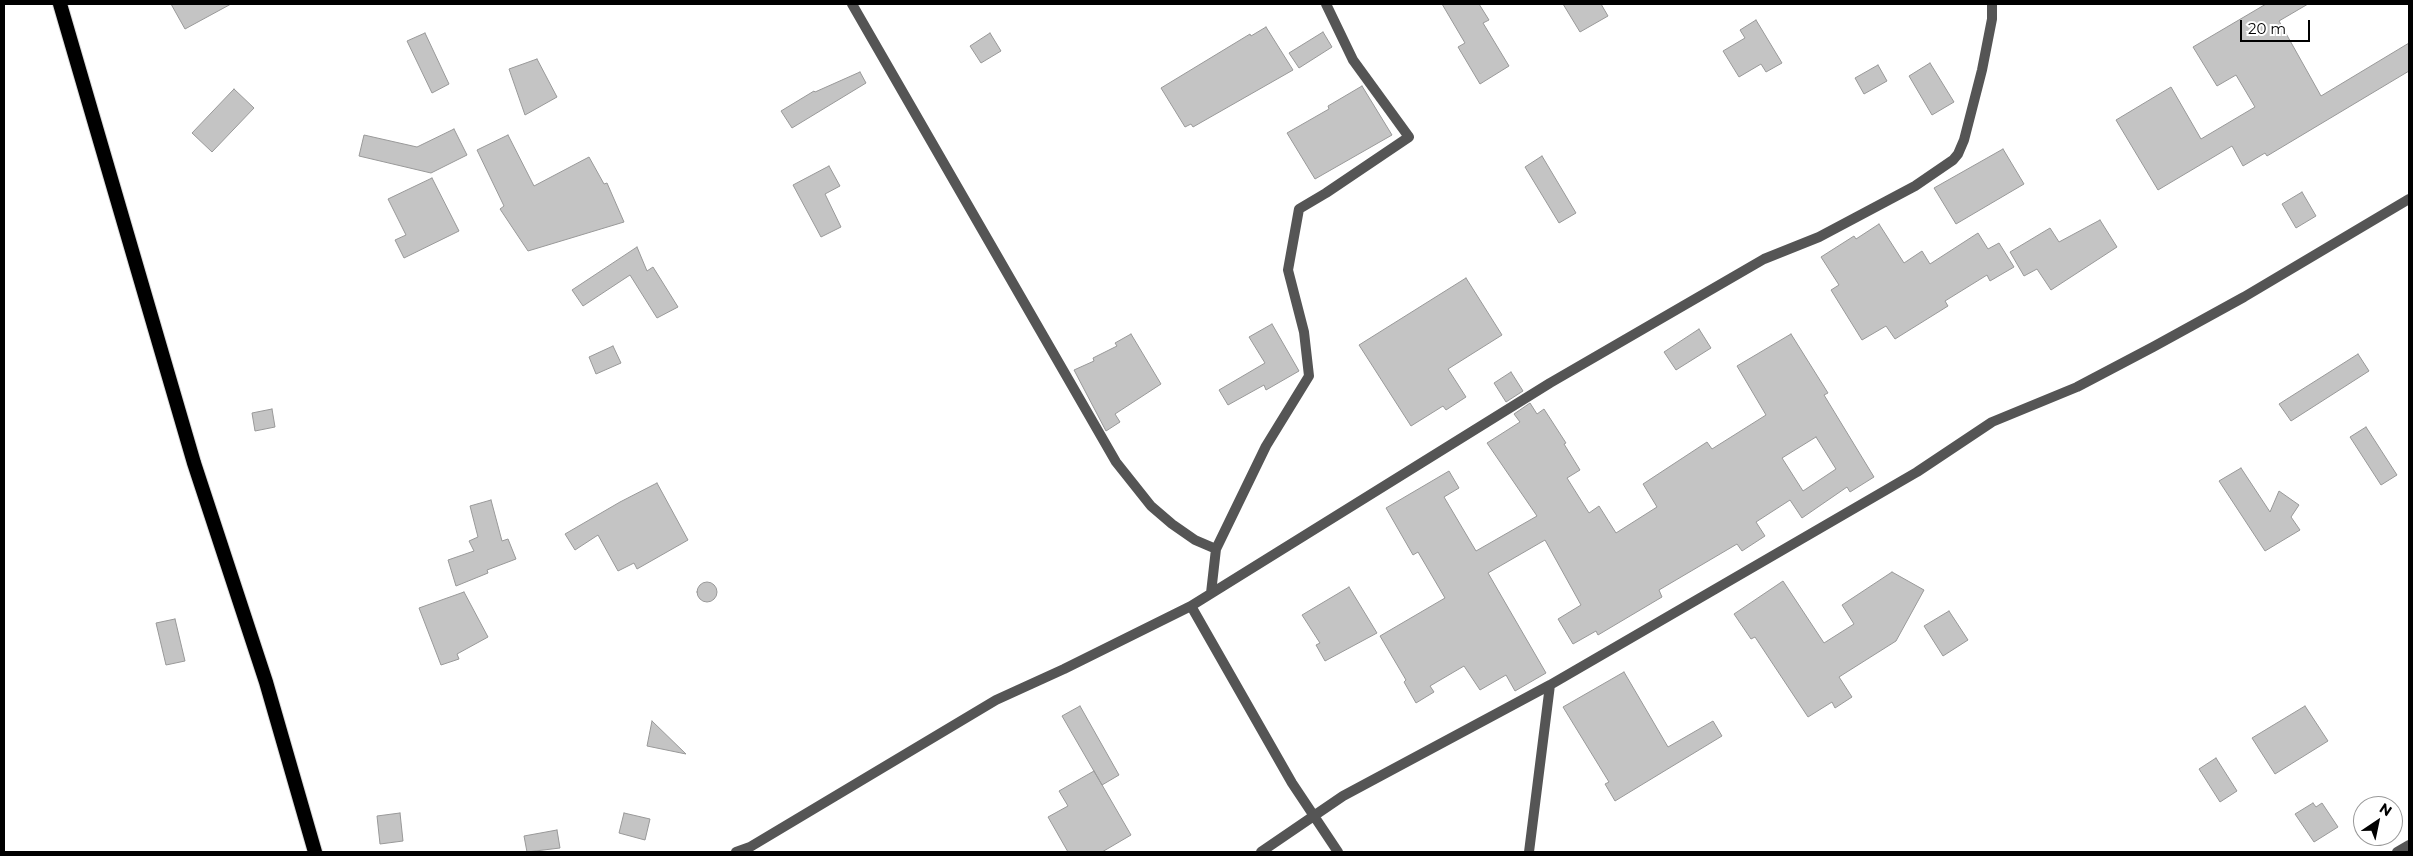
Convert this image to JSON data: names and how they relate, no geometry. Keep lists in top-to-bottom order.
{
  "scale_bar": "20 m",
  "north": "top right"
}
